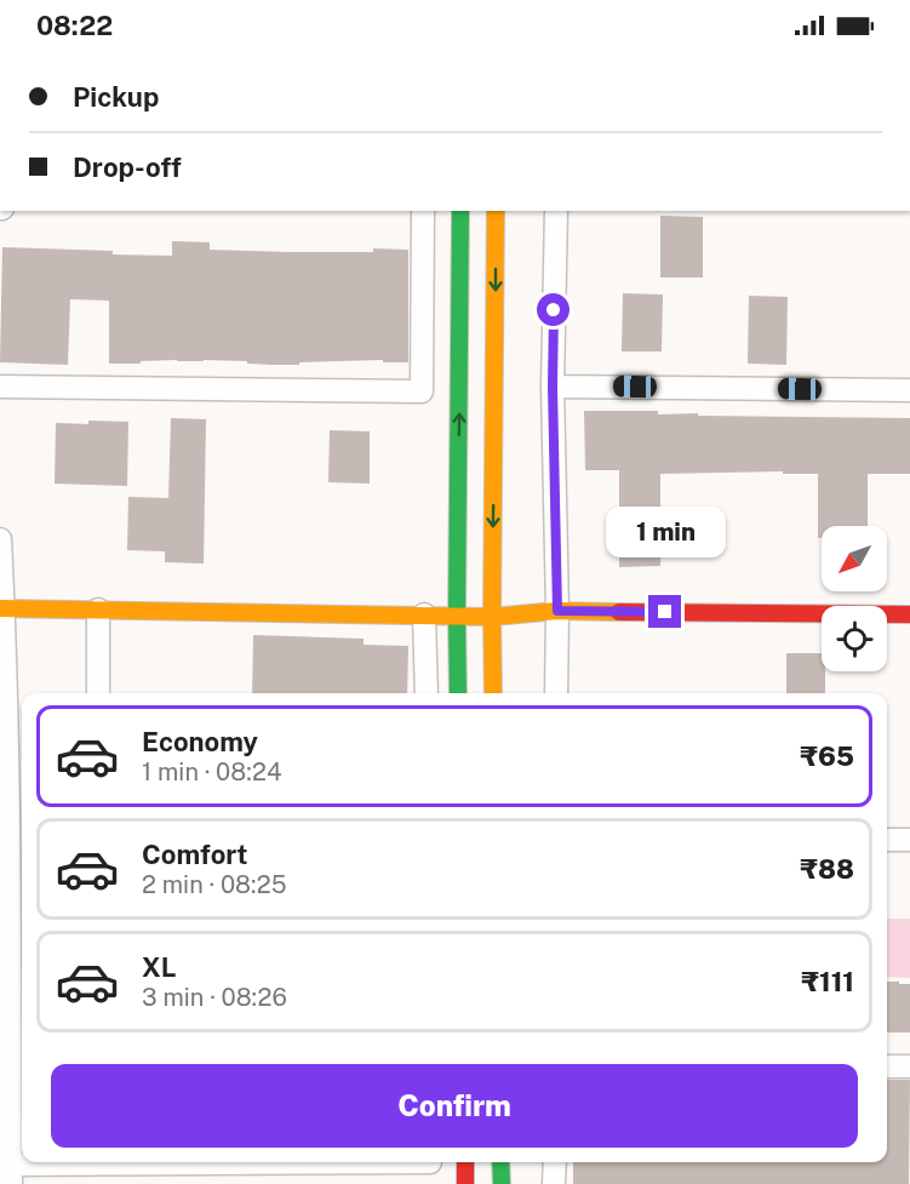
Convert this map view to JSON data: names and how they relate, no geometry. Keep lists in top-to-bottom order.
{
  "north": "bottom left",
  "page": {
    "status": "08:22",
    "banner": ["Pickup", "Drop-off"],
    "bubble": "1 min",
    "list": [
      {
        "name": "Economy",
        "note": "1 min · 08:24",
        "value": "₹65"
      },
      {
        "name": "Comfort",
        "note": "2 min · 08:25",
        "value": "₹88"
      },
      {
        "name": "XL",
        "note": "3 min · 08:26",
        "value": "₹111"
      }
    ],
    "buttons": "Confirm"
  }
}
